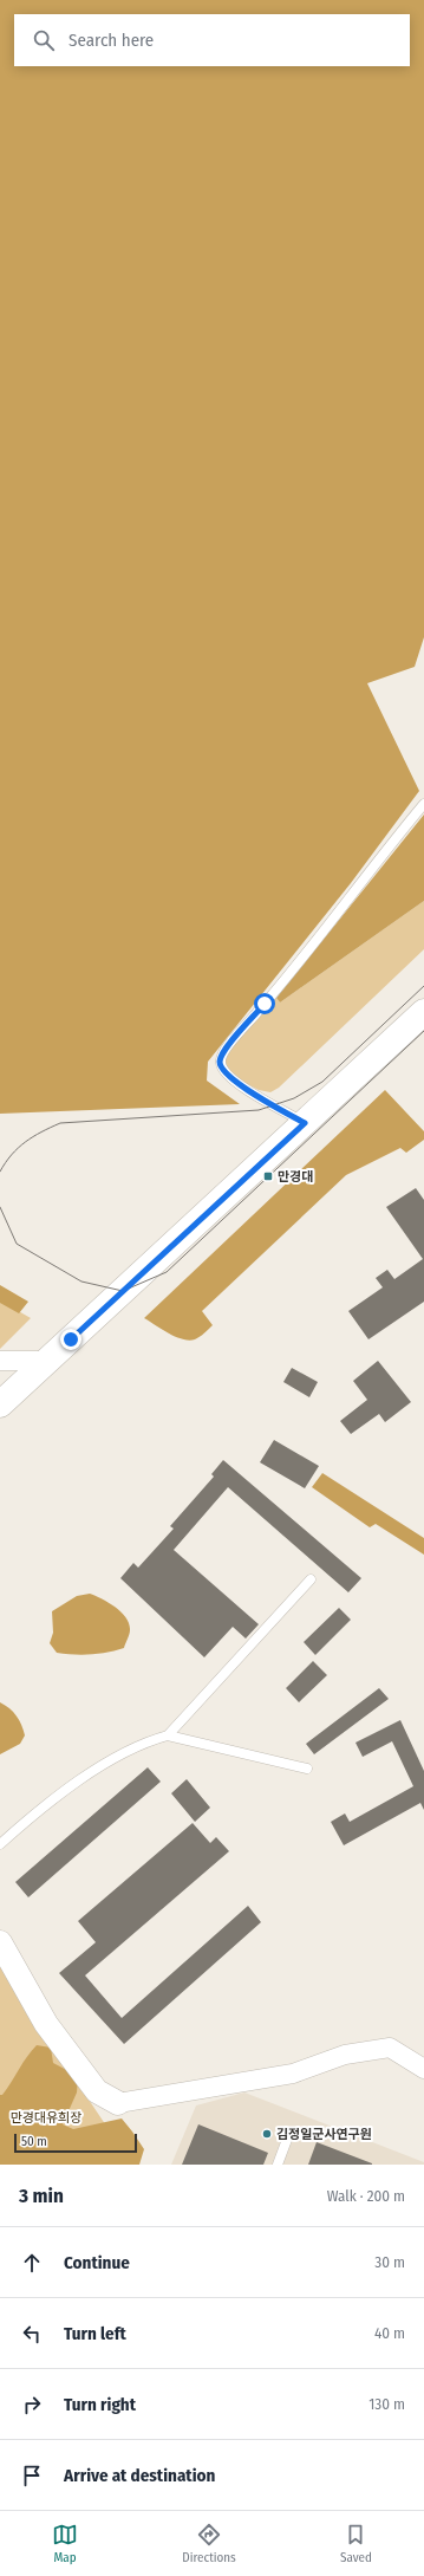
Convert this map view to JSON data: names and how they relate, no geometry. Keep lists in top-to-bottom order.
{
  "parks": ["만경대유희장"],
  "places": {
    "transit": ["만경대"],
    "other": ["김정일군사연구원"]
  },
  "scale_bar": "50 m",
  "page": {
    "search": "Search here",
    "scale": "50 m",
    "heading": ["3 min", "Walk · 200 m"],
    "list": [
      ["Continue", "30 m"],
      ["Turn left", "40 m"],
      ["Turn right", "130 m"],
      "Arrive at destination"
    ],
    "nav": ["Map", "Directions", "Saved"]
  }
}
